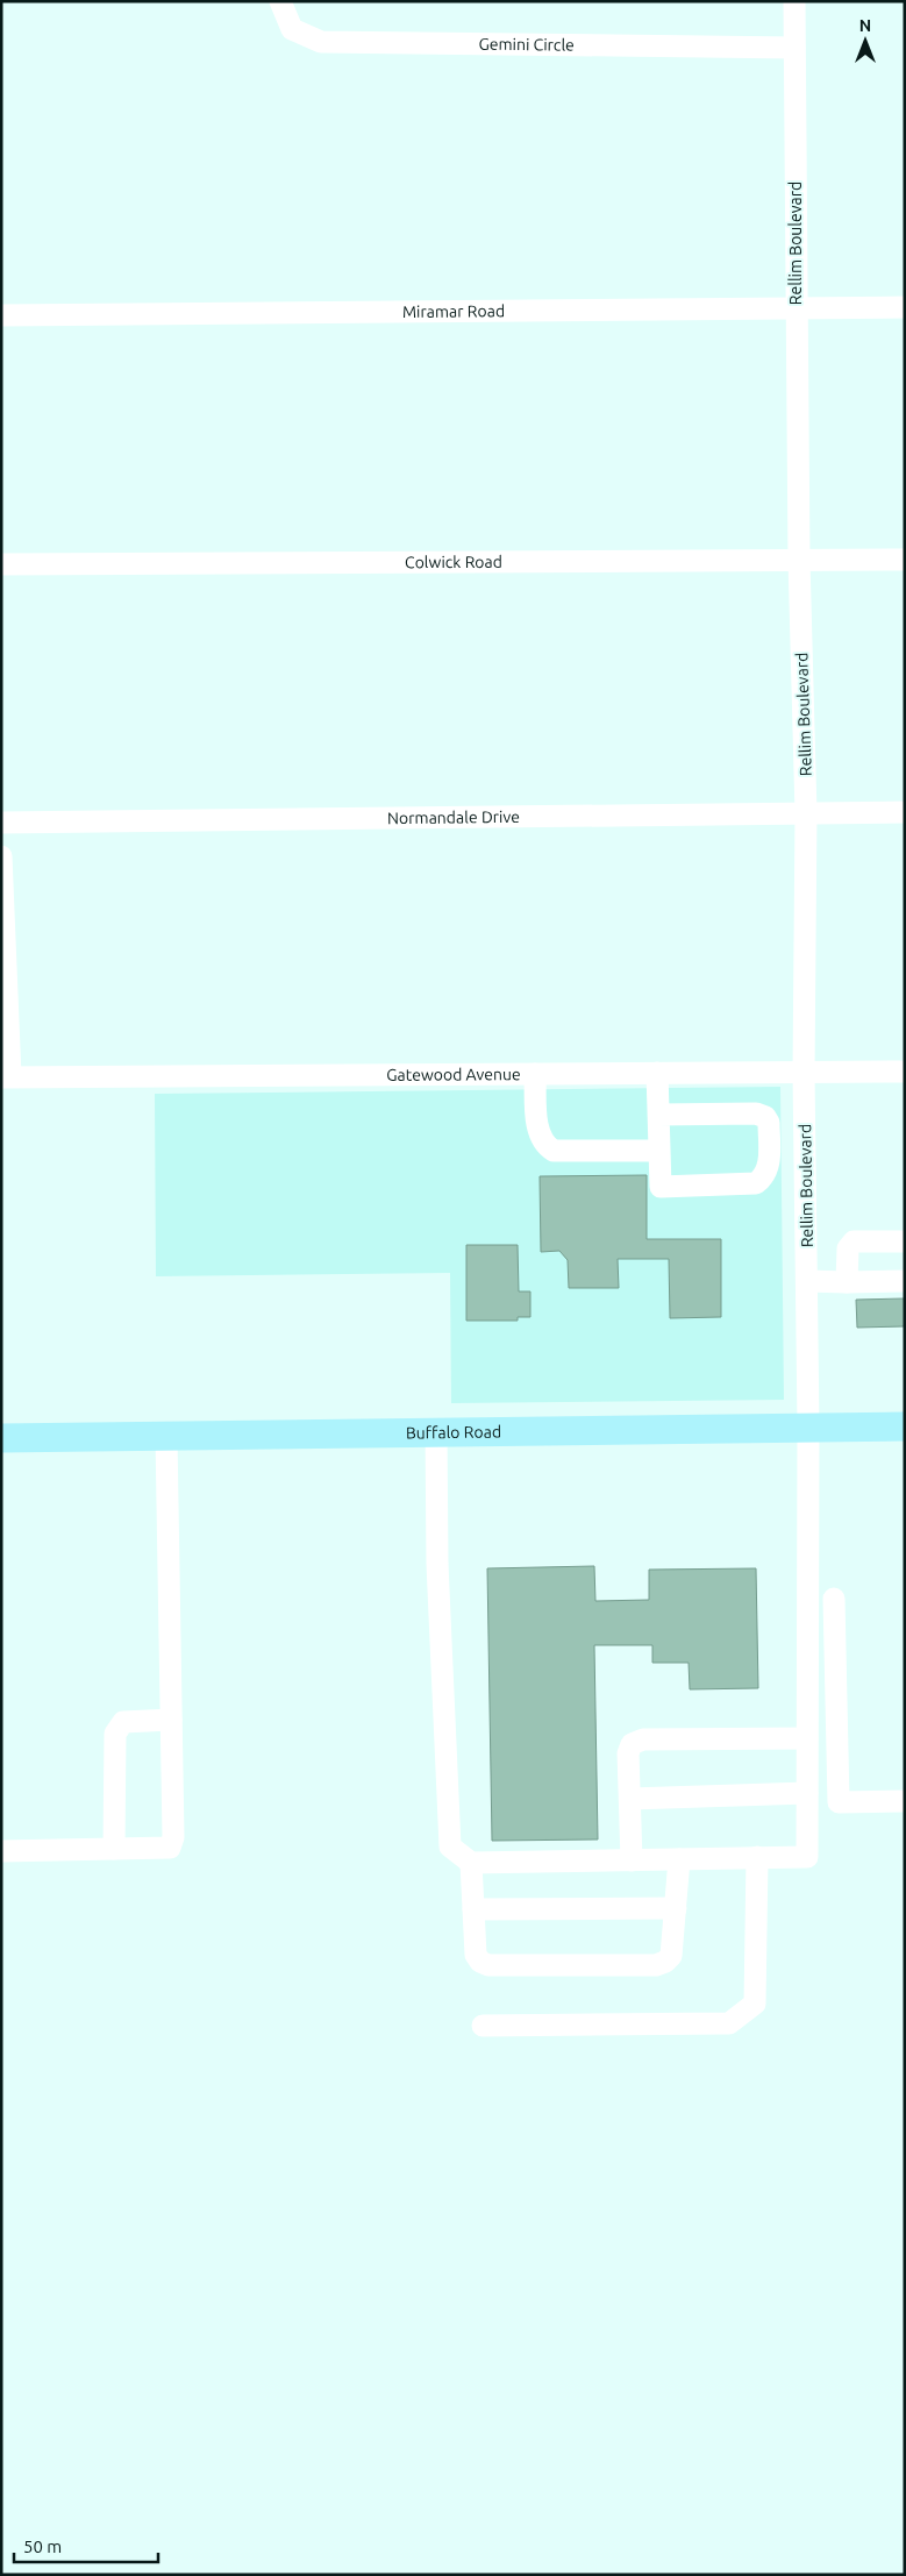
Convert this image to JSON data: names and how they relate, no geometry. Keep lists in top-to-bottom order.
{
  "streets": {
    "main road": ["Buffalo Road"],
    "street": [
      "Gemini Circle",
      "Rellim Boulevard",
      "Miramar Road",
      "Colwick Road",
      "Normandale Drive",
      "Gatewood Avenue"
    ]
  },
  "crossings": [
    ["Gemini Circle", "Rellim Boulevard"],
    ["Rellim Boulevard", "Miramar Road"],
    ["Rellim Boulevard", "Colwick Road"],
    ["Rellim Boulevard", "Normandale Drive"],
    ["Rellim Boulevard", "Gatewood Avenue"],
    ["Rellim Boulevard", "Buffalo Road"]
  ],
  "scale_bar": "50 m",
  "north": "top"
}
